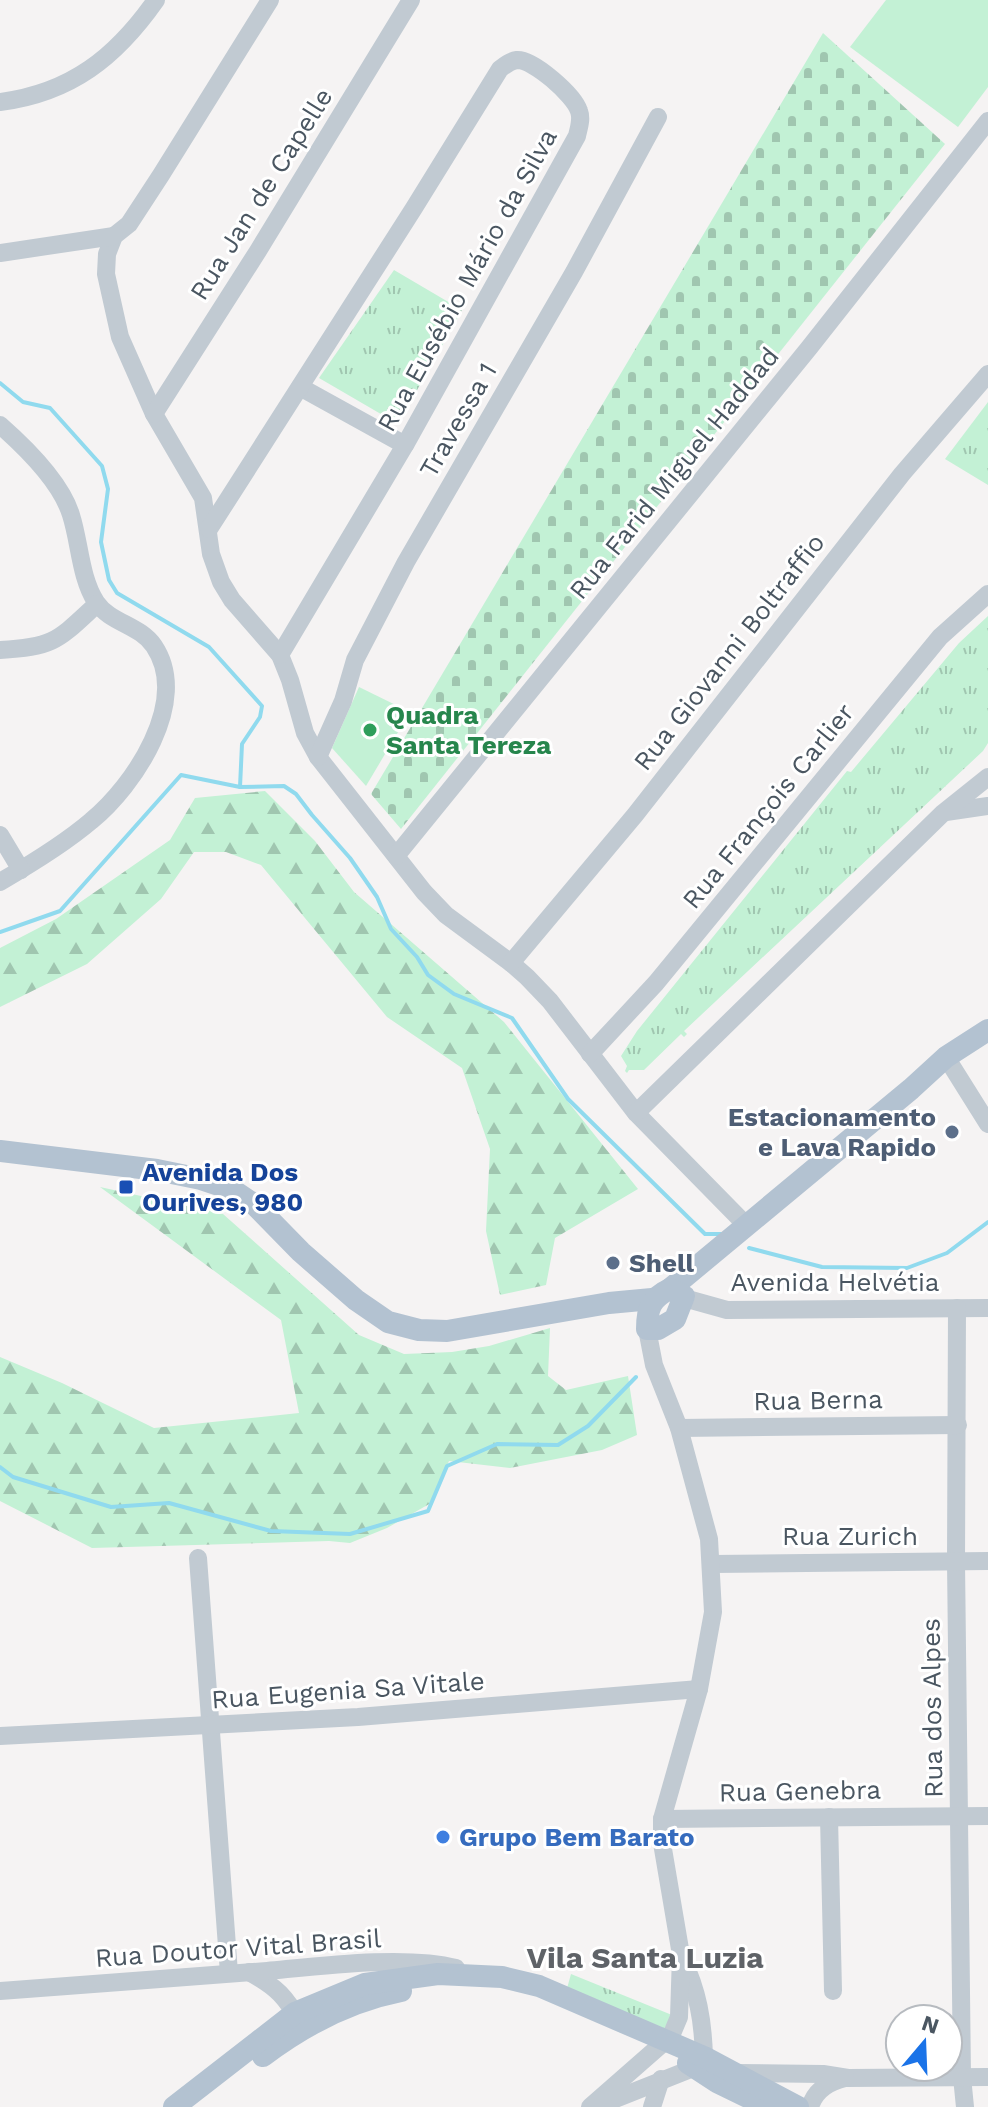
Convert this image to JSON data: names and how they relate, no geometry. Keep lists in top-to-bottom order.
{
  "streets": {
    "street": [
      "Rua Jan de Capelle",
      "Rua Eusébio Mário da Silva",
      "Travessa 1",
      "Rua Farid Miguel Haddad",
      "Rua Giovanni Boltraffio",
      "Rua François Carlier",
      "Avenida Helvétia",
      "Rua Berna",
      "Rua Zurich",
      "Rua Eugenia Sa Vitale",
      "Rua dos Alpes",
      "Rua Genebra",
      "Rua Doutor Vital Brasil"
    ]
  },
  "crossings": [
    ["Avenida Helvétia", "Rua dos Alpes"],
    ["Rua Berna", "Rua dos Alpes"],
    ["Rua Zurich", "Rua dos Alpes"],
    ["Rua dos Alpes", "Rua Genebra"]
  ],
  "districts": ["Vila Santa Luzia"],
  "places": {
    "other": [
      "Quadra Santa Tereza",
      "Estacionamento e Lava Rapido",
      "Shell",
      "Grupo Bem Barato"
    ],
    "transit": ["Avenida Dos Ourives, 980"]
  },
  "north": "top"
}
